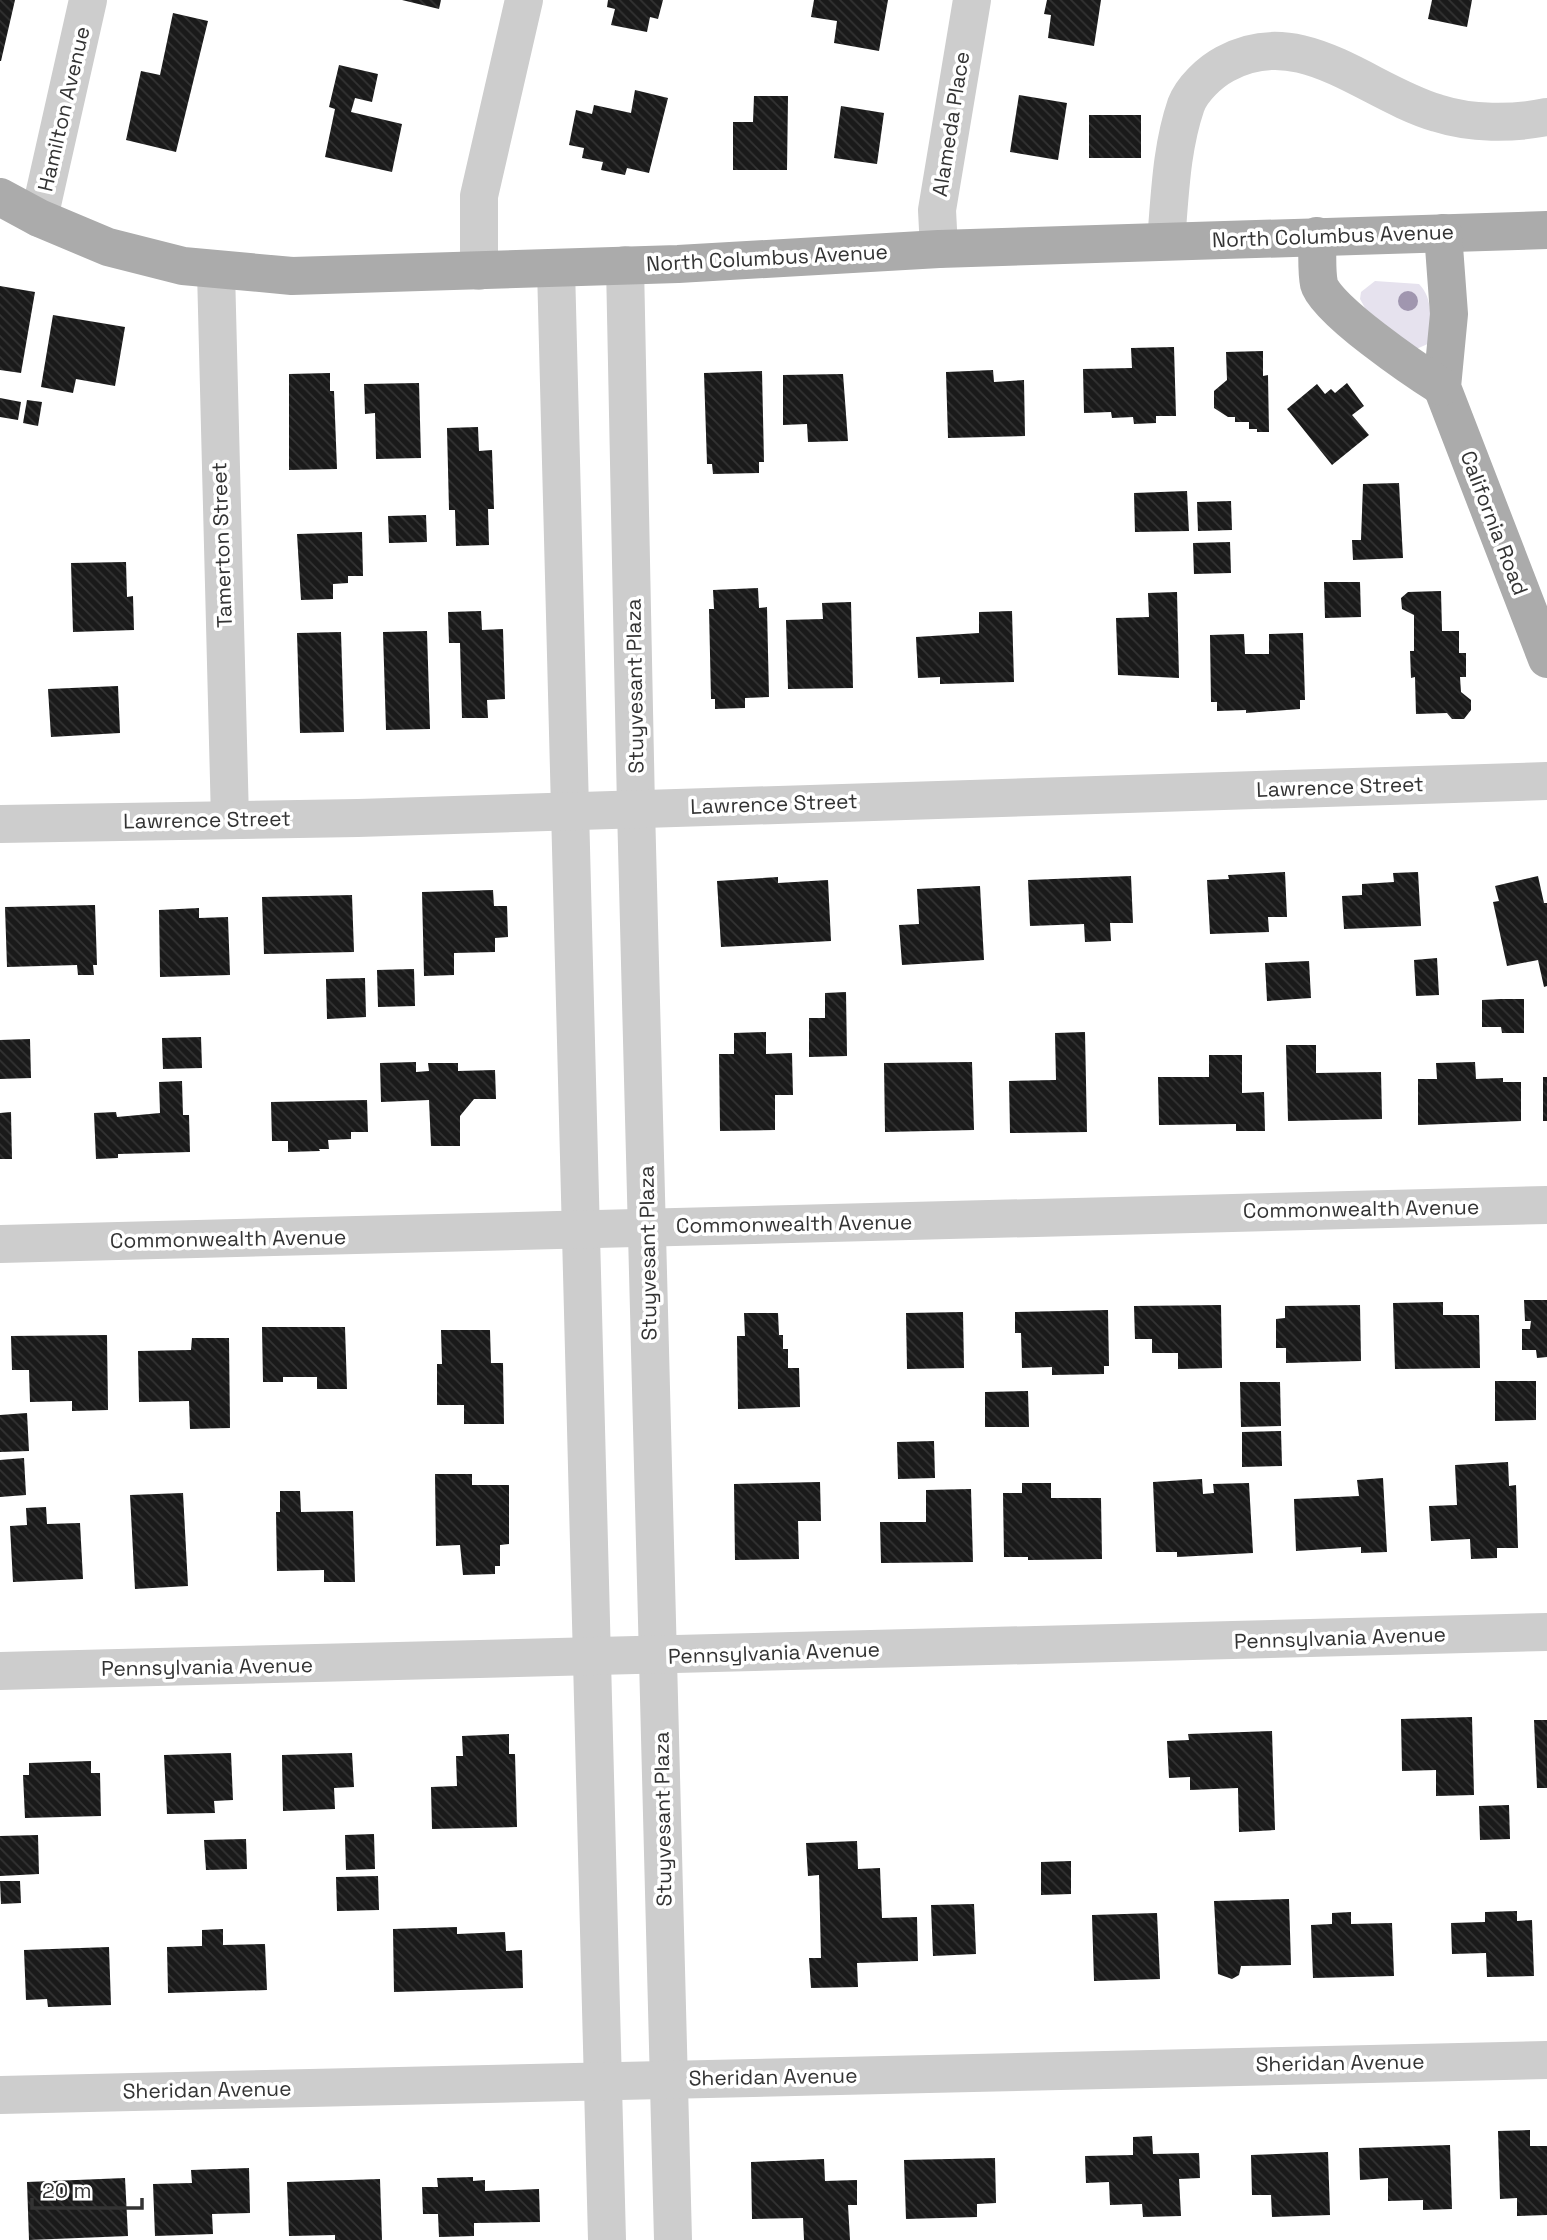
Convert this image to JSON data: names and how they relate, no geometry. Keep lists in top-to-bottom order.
{
  "streets": {
    "main road": ["North Columbus Avenue", "California Road"],
    "street": [
      "Hamilton Avenue",
      "Alameda Place",
      "Tamerton Street",
      "Stuyvesant Plaza",
      "Lawrence Street",
      "Commonwealth Avenue",
      "Pennsylvania Avenue",
      "Sheridan Avenue"
    ]
  },
  "crossings": [
    ["Hamilton Avenue", "North Columbus Avenue"],
    ["Alameda Place", "North Columbus Avenue"],
    ["North Columbus Avenue", "California Road"],
    ["North Columbus Avenue", "Tamerton Street"],
    ["North Columbus Avenue", "Stuyvesant Plaza"],
    ["Tamerton Street", "Lawrence Street"],
    ["Stuyvesant Plaza", "Lawrence Street"],
    ["Stuyvesant Plaza", "Commonwealth Avenue"],
    ["Stuyvesant Plaza", "Pennsylvania Avenue"],
    ["Stuyvesant Plaza", "Sheridan Avenue"]
  ],
  "scale_bar": "20 m"
}
